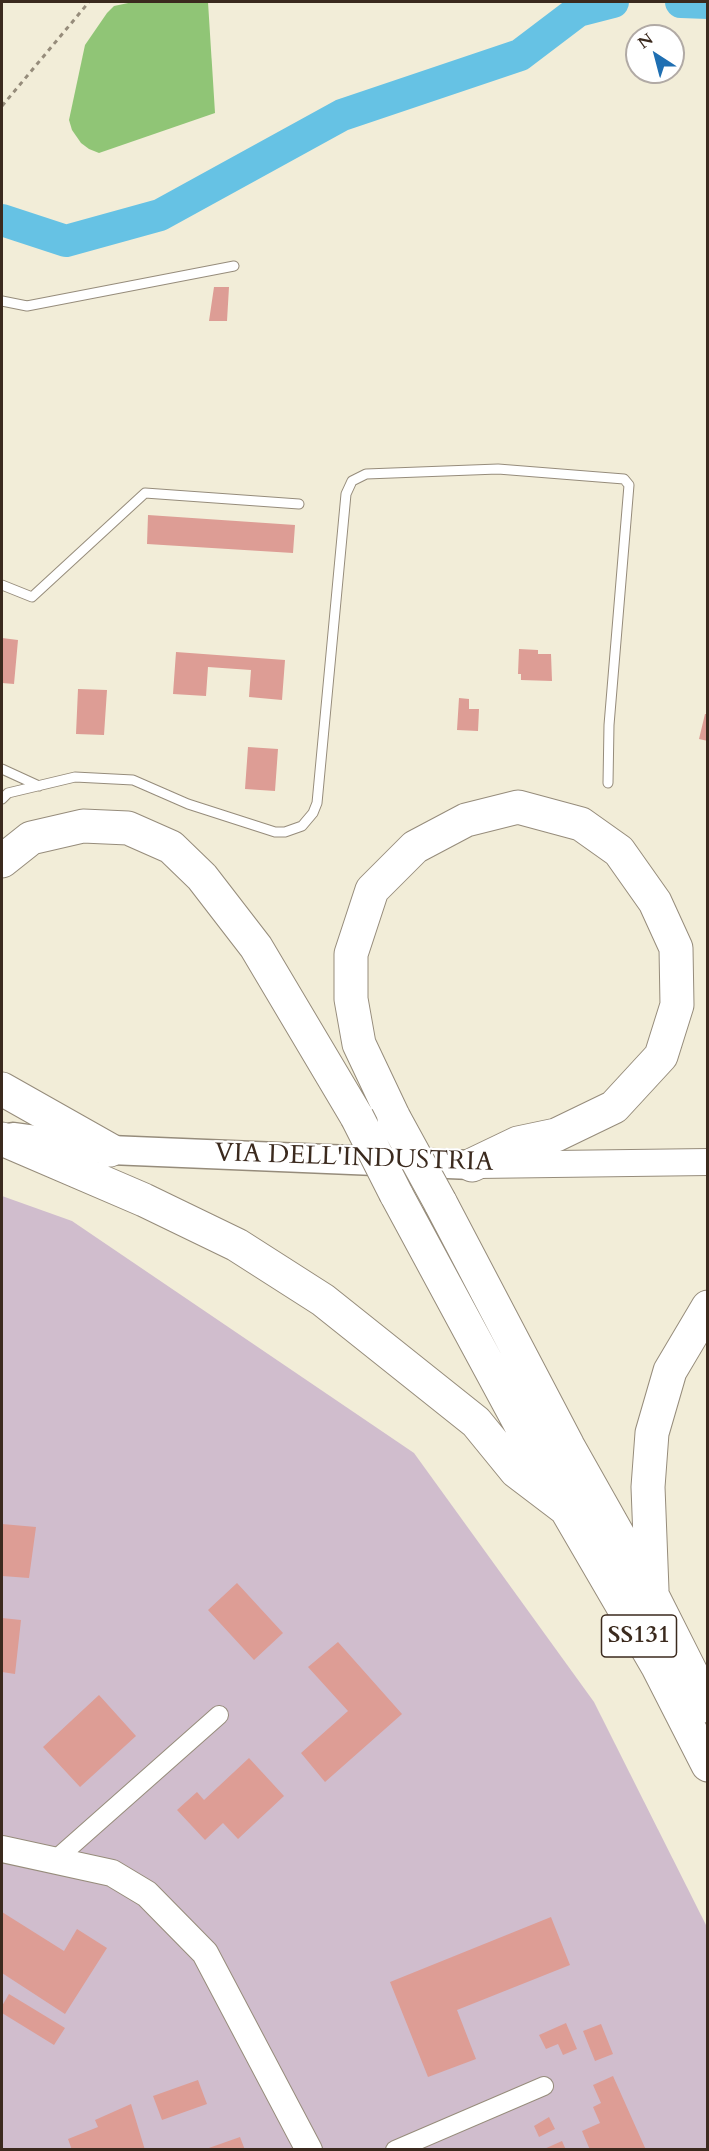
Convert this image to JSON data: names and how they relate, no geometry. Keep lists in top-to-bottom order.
{
  "streets": {
    "highway": ["SS131"],
    "main road": ["VIA DELL'INDUSTRIA"]
  },
  "north": "top left"
}
